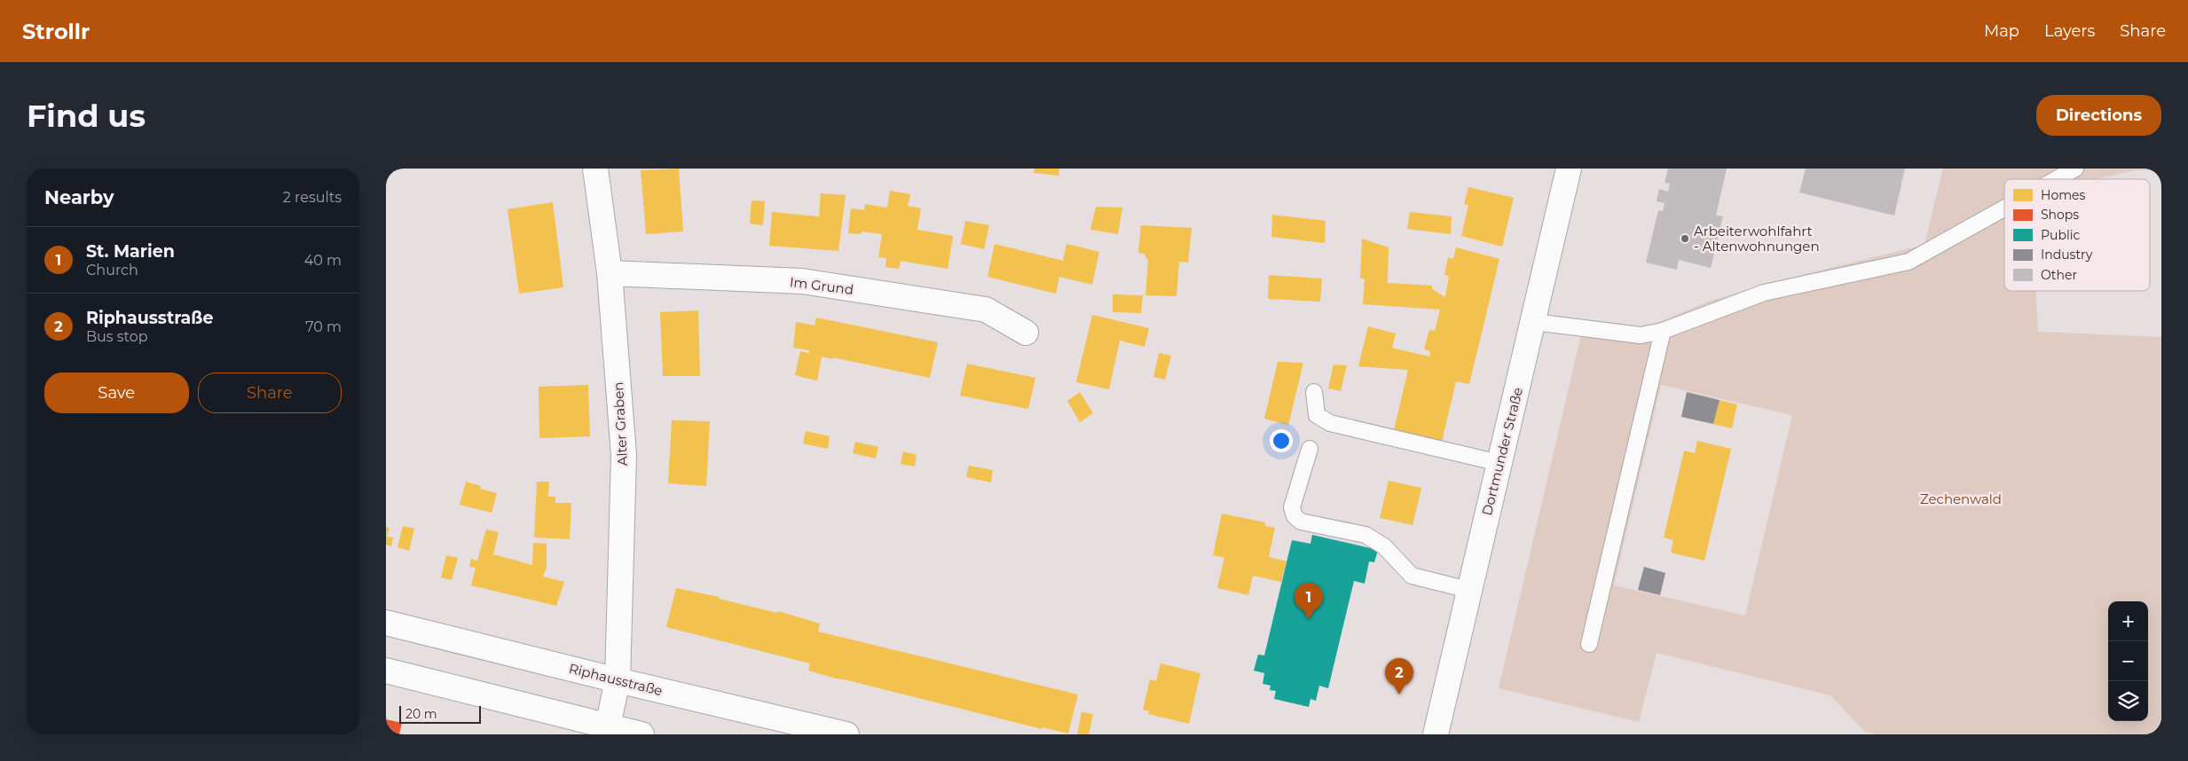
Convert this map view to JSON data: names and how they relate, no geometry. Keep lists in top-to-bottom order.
{
  "streets": {
    "street": [
      "Im Grund",
      "Alter Graben",
      "Dortmunder Straße",
      "Riphausstraße"
    ]
  },
  "crossings": [
    ["Im Grund", "Alter Graben"],
    ["Alter Graben", "Riphausstraße"]
  ],
  "parks": ["Zechenwald"],
  "places": ["Arbeiterwohlfahrt - Altenwohnungen"],
  "legend": [
    "Homes",
    "Shops",
    "Public",
    "Industry",
    "Other"
  ],
  "scale_bar": "20 m",
  "page": {
    "header": "Strollr",
    "nav": ["Map", "Layers", "Share"],
    "buttons": [
      "Directions",
      ["Save", "Share"]
    ],
    "title": "Find us",
    "heading": ["Nearby", "2 results"],
    "list": [
      {
        "mark": "1",
        "name": "St. Marien",
        "note": "Church",
        "value": "40 m"
      },
      {
        "mark": "2",
        "name": "Riphausstraße",
        "note": "Bus stop",
        "value": "70 m"
      }
    ],
    "pins": ["1", "2"],
    "map_buttons": ["+", "−"],
    "scale": "20 m"
  }
}
